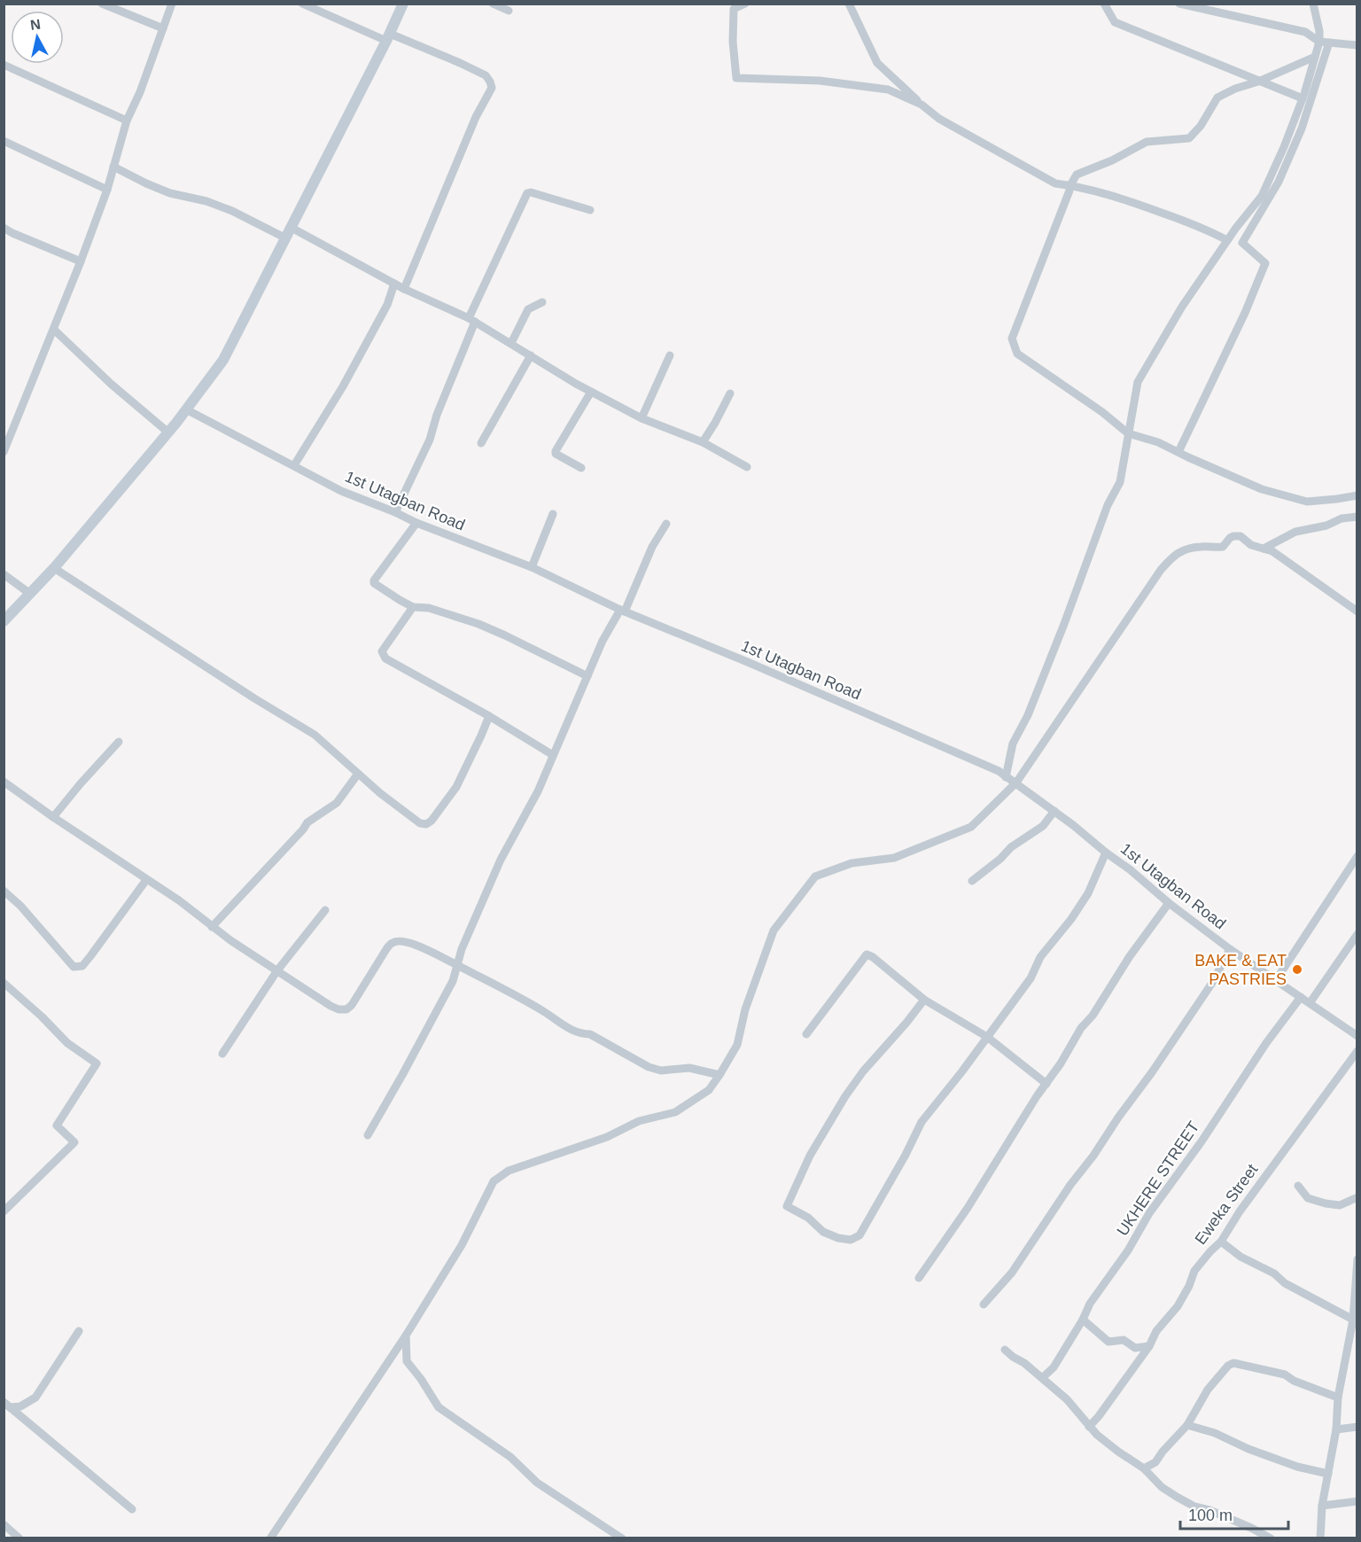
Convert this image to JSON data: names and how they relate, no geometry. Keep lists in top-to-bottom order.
{
  "streets": {
    "street": ["1st Utagban Road", "UKHERE STREET", "Eweka Street"]
  },
  "crossings": [
    ["1st Utagban Road", "UKHERE STREET"]
  ],
  "places": ["BAKE & EAT PASTRIES"],
  "scale_bar": "100 m",
  "north": "top"
}
